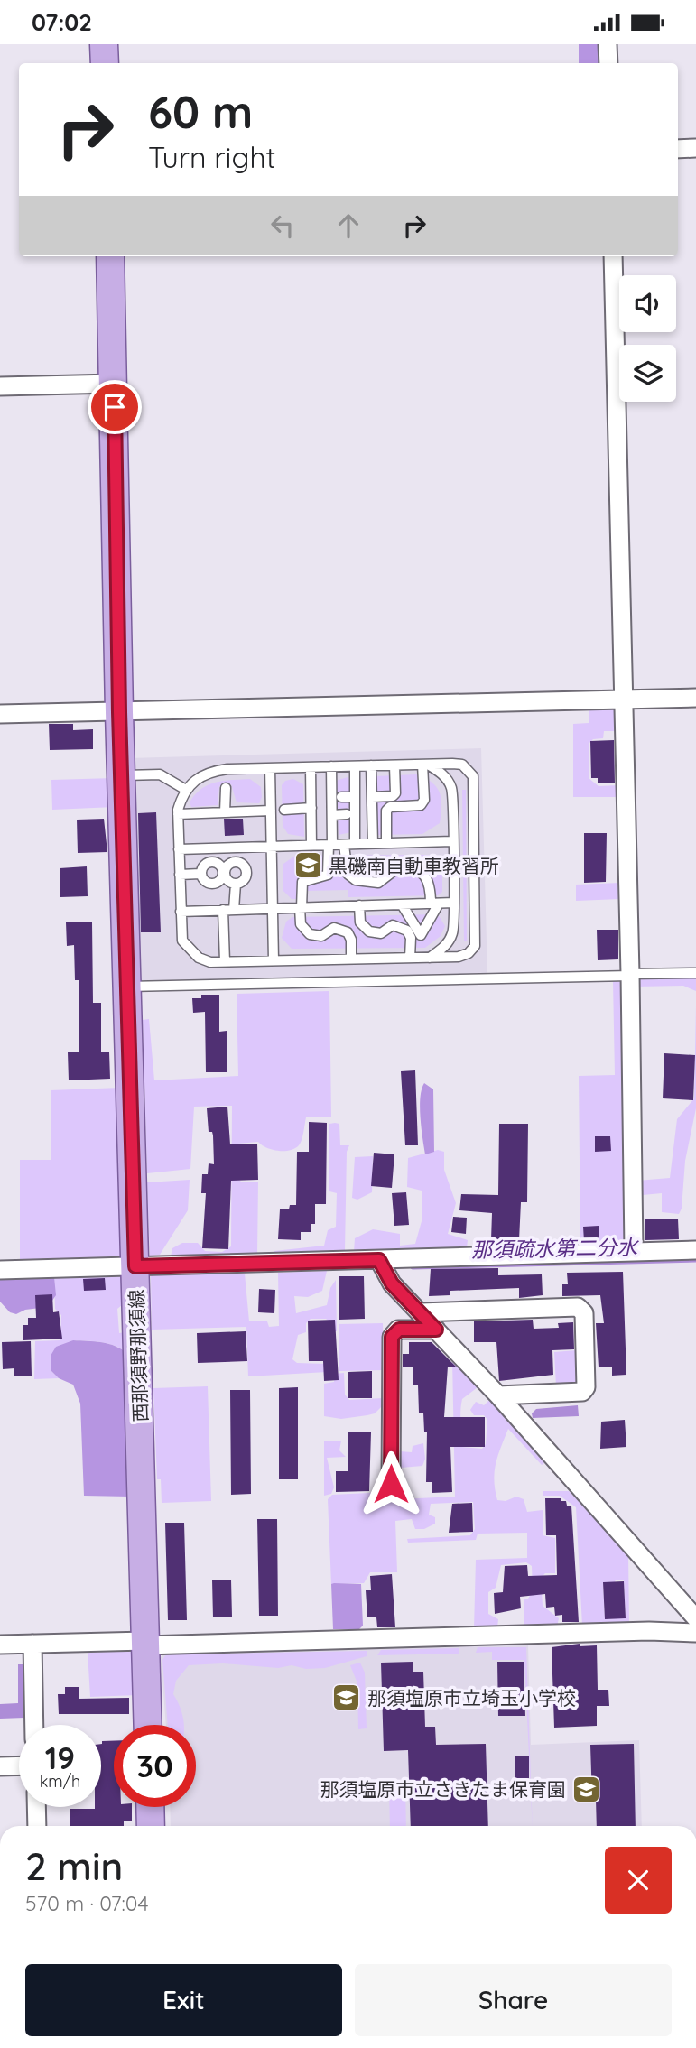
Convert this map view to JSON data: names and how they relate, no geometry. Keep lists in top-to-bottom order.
{
  "streets": {
    "main road": ["西那須野那須線"]
  },
  "water": ["那須疏水第二分水"],
  "places": {
    "school or university": ["黒磯南自動車教習所", "那須塩原市立埼玉小学校", "那須塩原市立さきたま保育園"]
  },
  "page": {
    "status": "07:02",
    "turn": ["60 m", "Turn right"],
    "speed": "19 km/h",
    "limit": "30",
    "heading": ["2 min", "570 m · 07:04"],
    "buttons": ["Exit", "Share"]
  }
}
